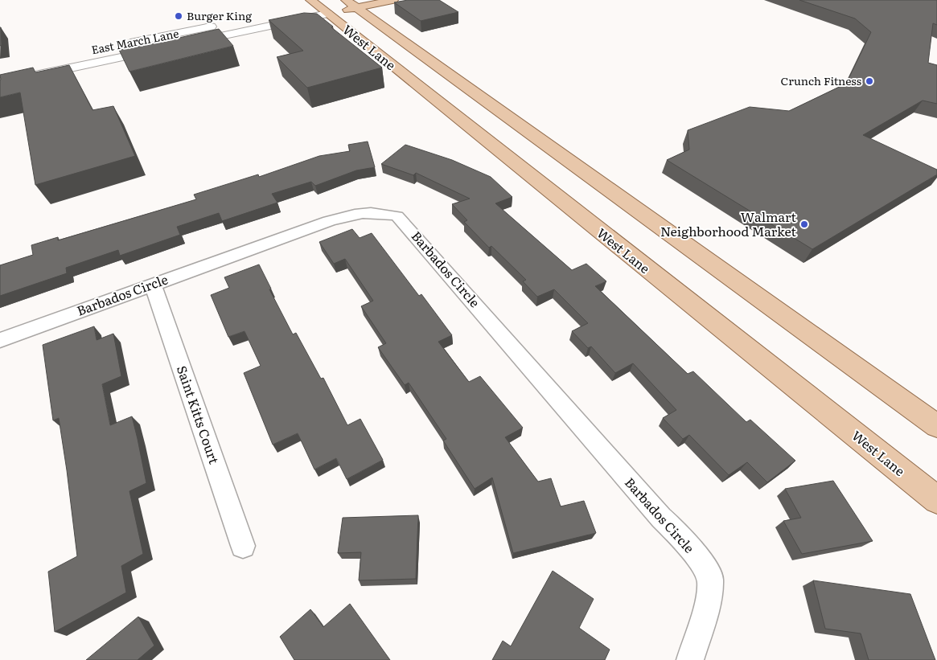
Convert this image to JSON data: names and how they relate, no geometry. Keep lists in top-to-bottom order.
{
  "streets": {
    "main road": ["East March Lane", "West Lane"],
    "street": ["Barbados Circle", "Saint Kitts Court"]
  },
  "crossings": [
    ["East March Lane", "West Lane"],
    ["Barbados Circle", "Saint Kitts Court"]
  ],
  "places": ["Burger King", "Crunch Fitness", "Walmart Neighborhood Market"]
}
